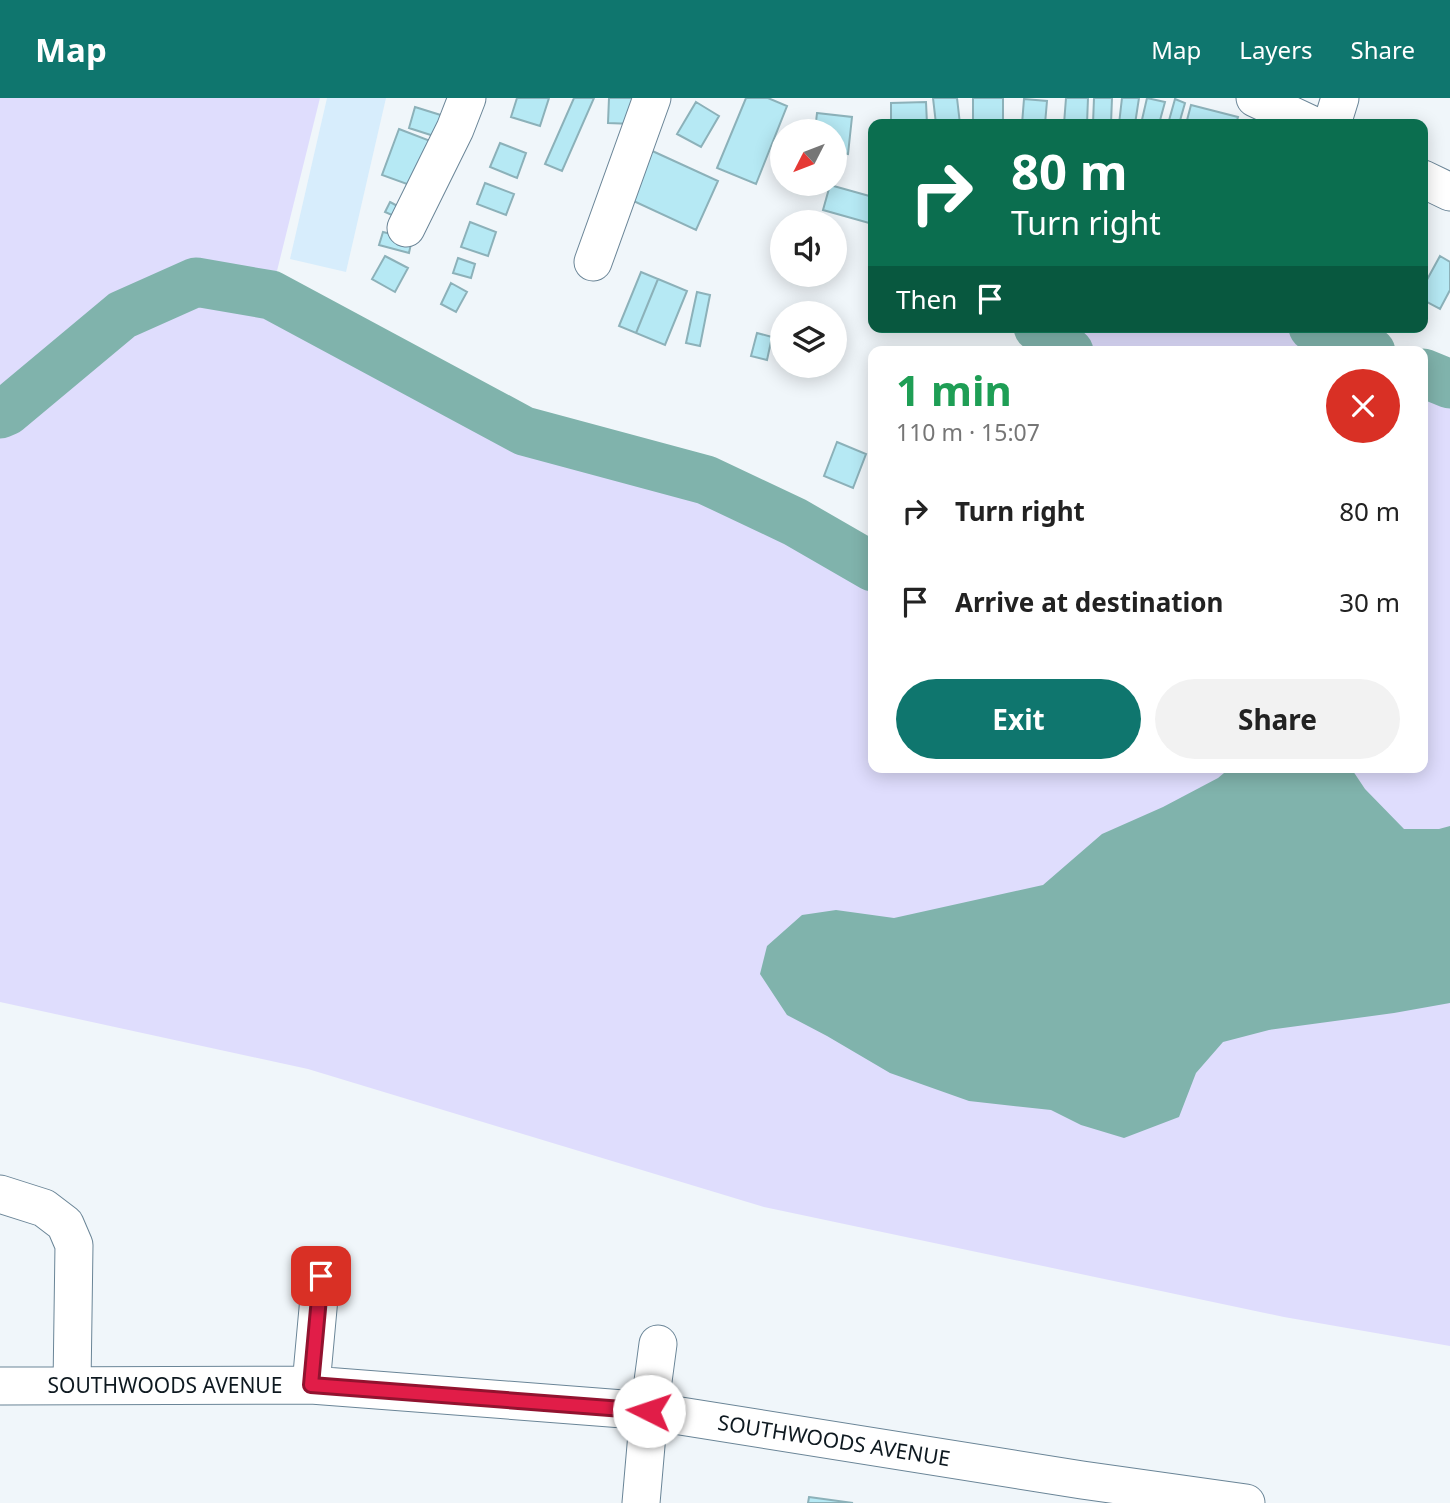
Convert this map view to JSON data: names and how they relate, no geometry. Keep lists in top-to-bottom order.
{
  "streets": {
    "street": ["SOUTHWOODS AVENUE"]
  },
  "north": "bottom left",
  "page": {
    "header": "Map",
    "nav": ["Map", "Layers", "Share"],
    "turn": ["80 m", "Turn right"],
    "then": "Then",
    "heading": ["1 min", "110 m · 15:07"],
    "list": [
      {
        "name": "Turn right",
        "value": "80 m"
      },
      {
        "name": "Arrive at destination",
        "value": "30 m"
      }
    ],
    "buttons": ["Exit", "Share"]
  }
}
